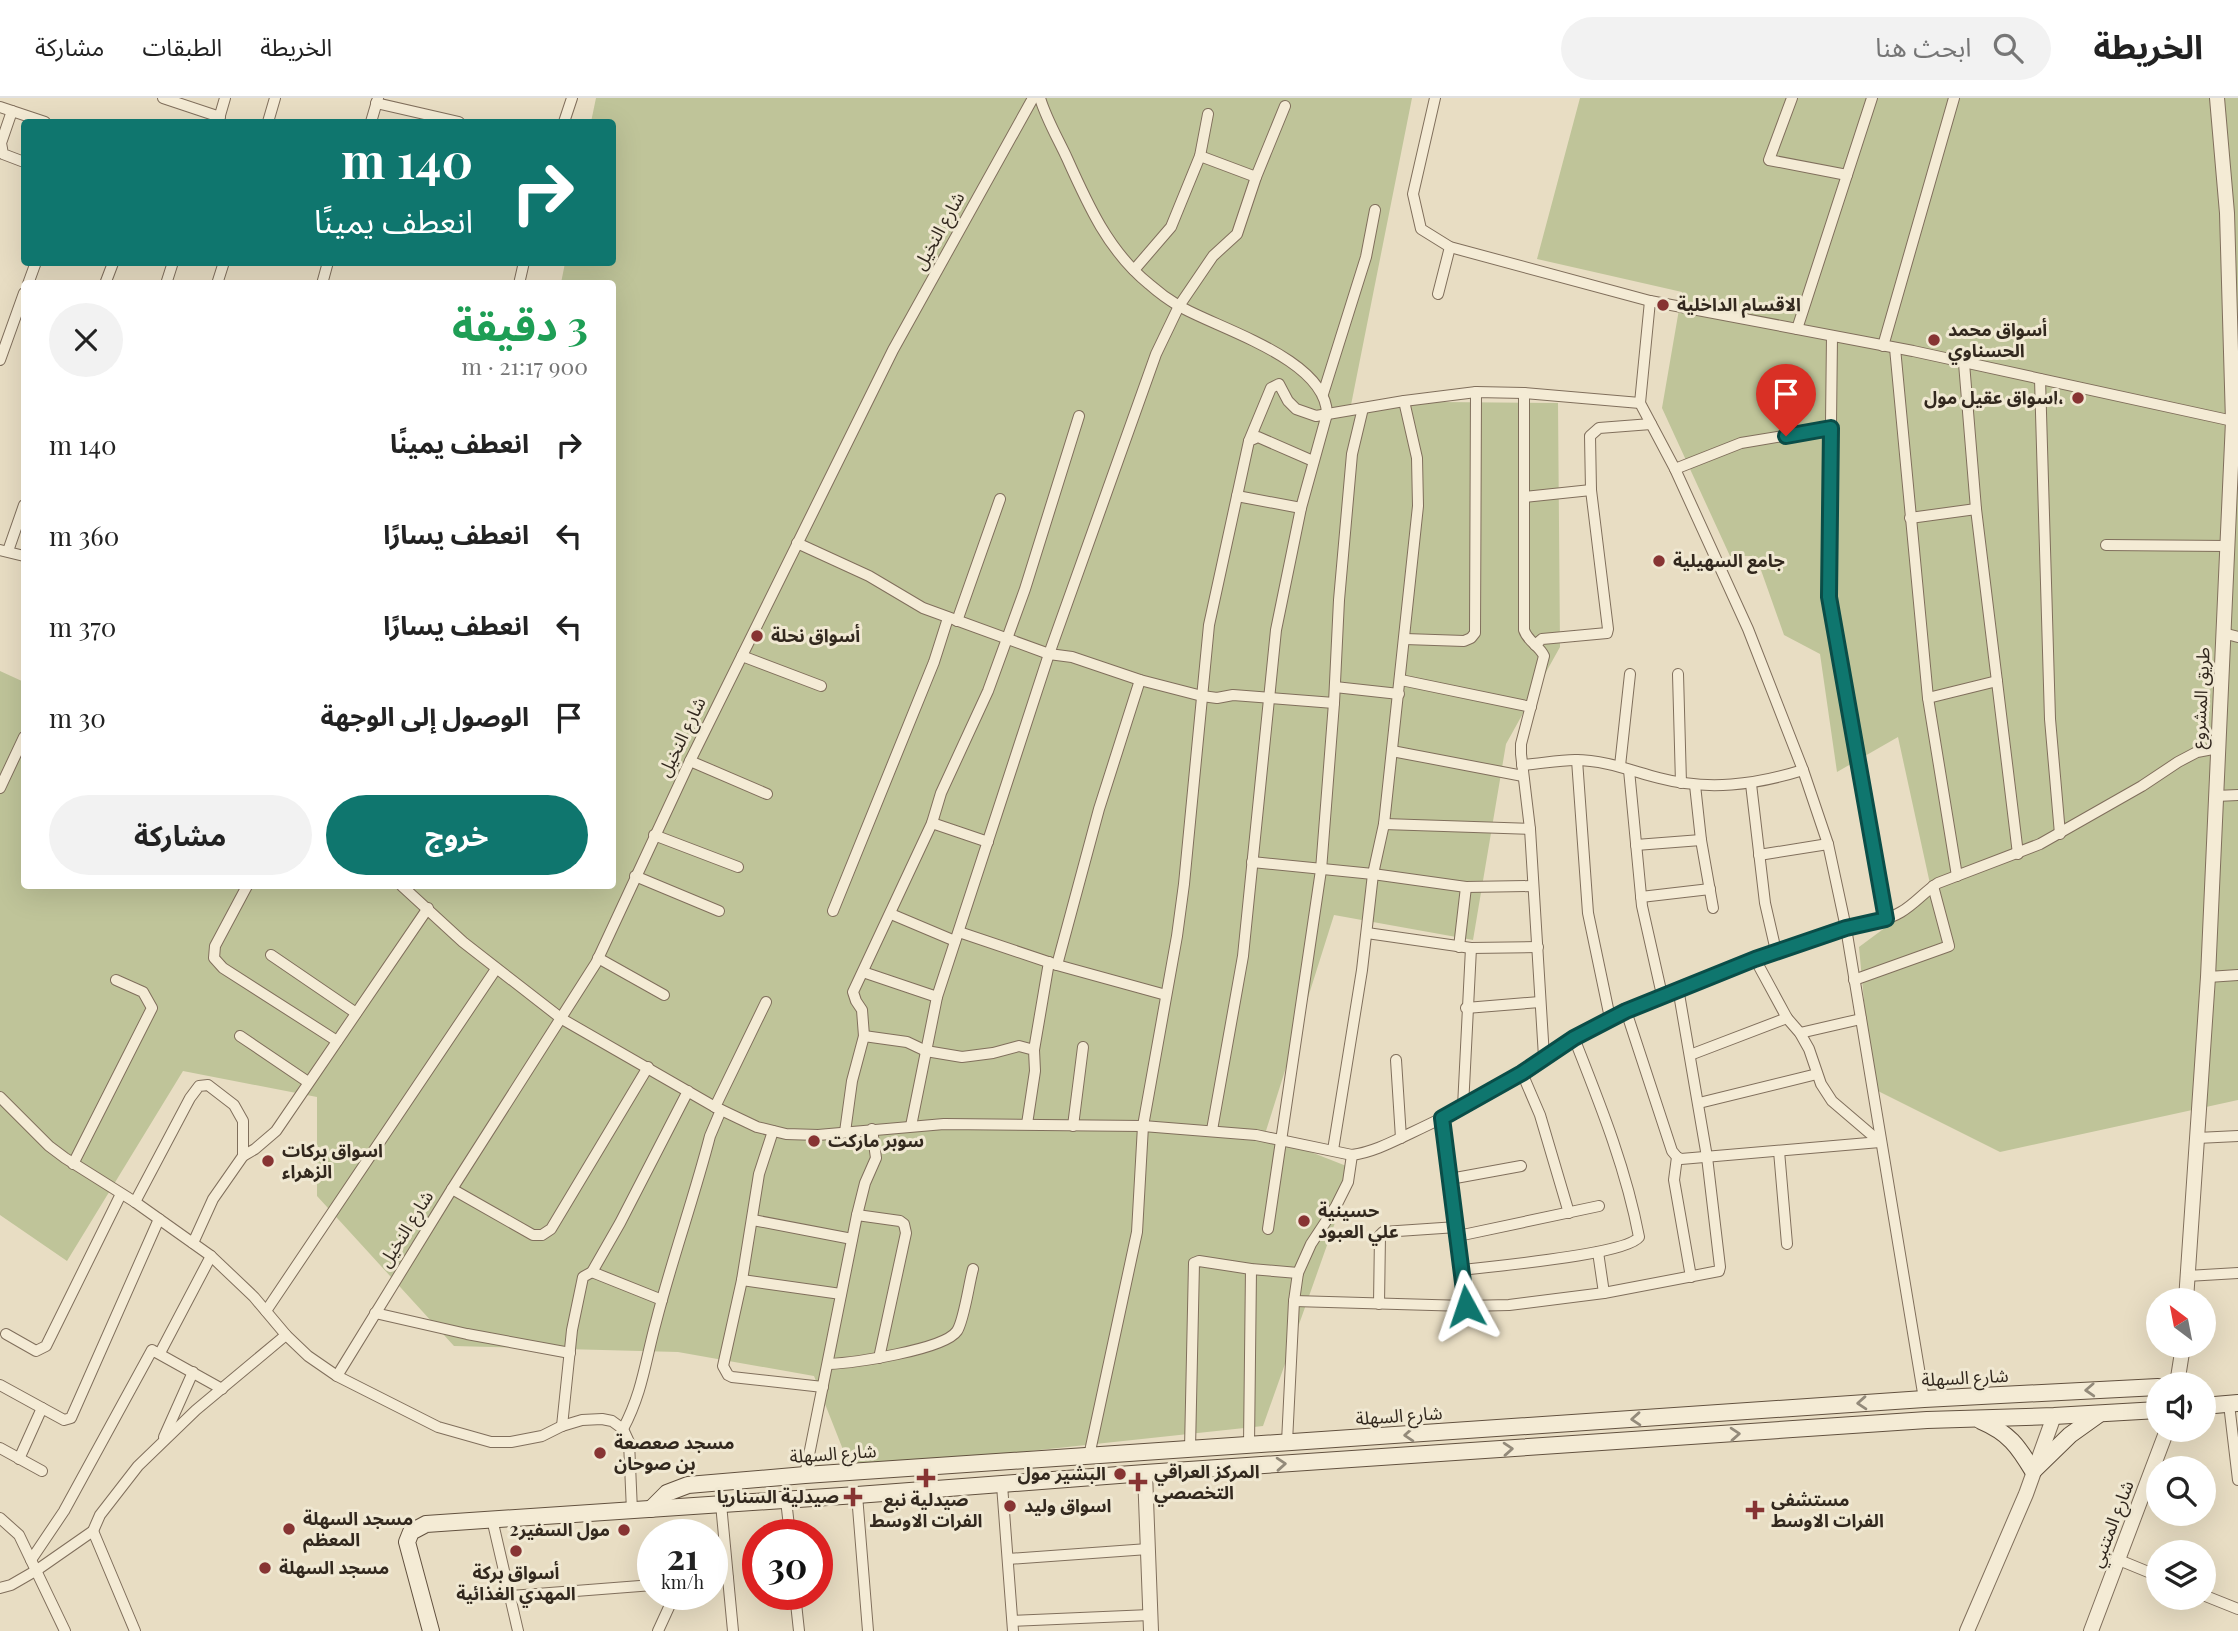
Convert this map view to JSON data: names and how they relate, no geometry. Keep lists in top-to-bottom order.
{
  "streets": {
    "main road": ["شارع السهلة"],
    "street": ["شارع النخيل", "طريق المشروع", "شارع المتنبي"]
  },
  "places": {
    "other": [
      "الاقسام الداخلية",
      "أسواق محمد الحسناوي",
      "اسواق عقيل مول،",
      "جامع السهيلية",
      "أسواق نحلة",
      "سوبر ماركت",
      "اسواق بركات الزهراء",
      "حسينية علي العبود",
      "مسجد صعصعة بن صوحان",
      "البشير مول",
      "اسواق وليد",
      "مسجد السهلة المعظم",
      "مول السفير2",
      "أسواق بركة المهدي الغذائية",
      "مسجد السهلة"
    ],
    "health": [
      "صيدلية نبع الفرات الاوسط",
      "المركز العراقي التخصصي",
      "صيدلية السناريا",
      "مستشفى الفرات الاوسط"
    ]
  },
  "north": "top left",
  "page": {
    "header": "الخريطة",
    "search": "ابحث هنا",
    "nav": ["الخريطة", "الطبقات", "مشاركة"],
    "turn": ["140 m", "انعطف يمينًا"],
    "heading": ["3 دقيقة", "900 m · 21:17"],
    "list": [
      {
        "name": "انعطف يمينًا",
        "value": "140 m"
      },
      {
        "name": "انعطف يسارًا",
        "value": "360 m"
      },
      {
        "name": "انعطف يسارًا",
        "value": "370 m"
      },
      {
        "name": "الوصول إلى الوجهة",
        "value": "30 m"
      }
    ],
    "buttons": ["خروج", "مشاركة"],
    "speed": "21 km/h",
    "limit": "30"
  }
}
